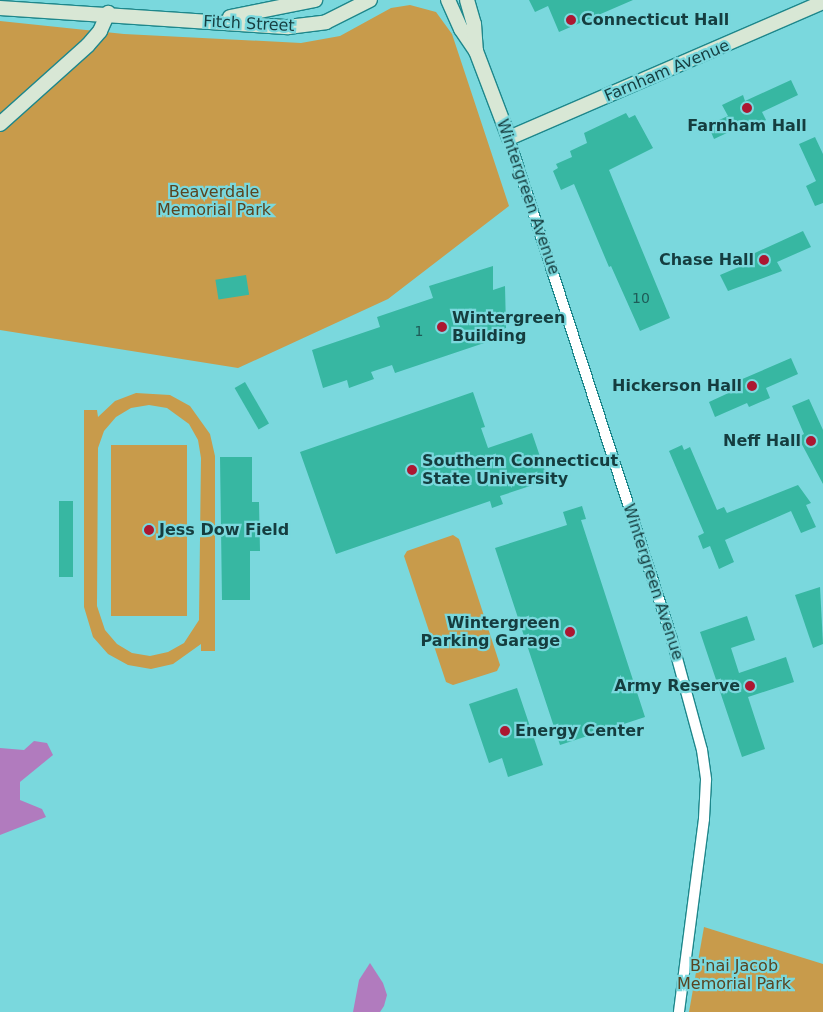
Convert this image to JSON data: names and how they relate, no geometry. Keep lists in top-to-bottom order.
{
  "streets": {
    "street": ["Fitch Street", "Farnham Avenue", "Wintergreen Avenue"]
  },
  "crossings": [
    ["Farnham Avenue", "Wintergreen Avenue"]
  ],
  "parks": ["Beaverdale Memorial Park", "B'nai Jacob Memorial Park"],
  "places": [
    "Connecticut Hall",
    "Farnham Hall",
    "Chase Hall",
    "Wintergreen Building",
    "Hickerson Hall",
    "Neff Hall",
    "Southern Connecticut State University",
    "Jess Dow Field",
    "Wintergreen Parking Garage",
    "Army Reserve",
    "Energy Center"
  ],
  "house_numbers": ["10", "1"]
}
